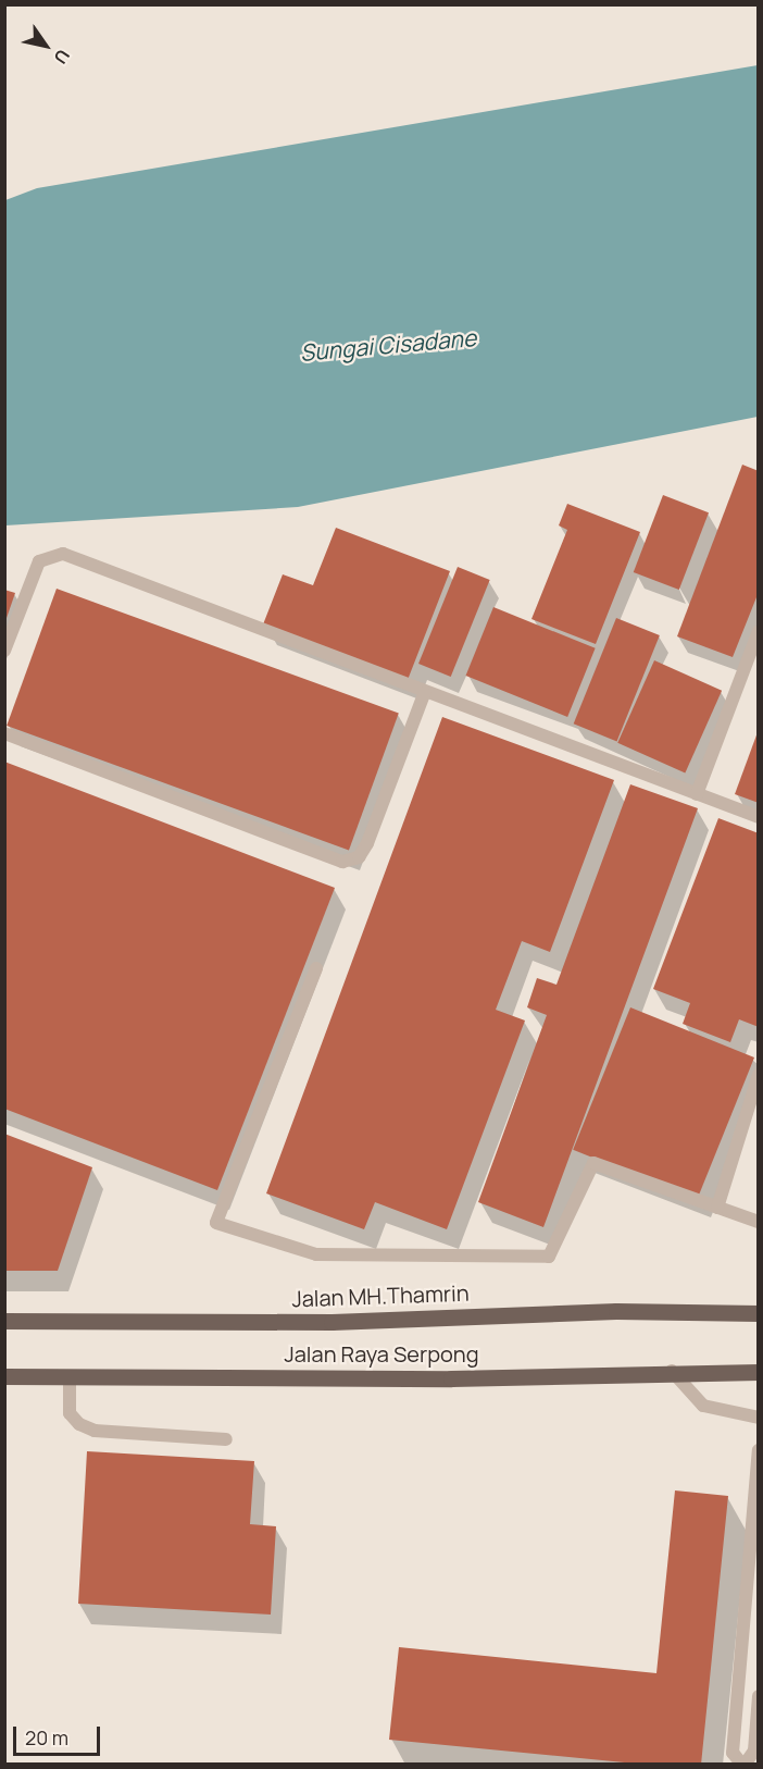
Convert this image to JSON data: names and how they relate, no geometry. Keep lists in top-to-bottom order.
{
  "streets": {
    "main road": ["Jalan MH.Thamrin", "Jalan Raya Serpong"]
  },
  "water": ["Sungai Cisadane"],
  "scale_bar": "20 m",
  "north": "bottom right"
}
